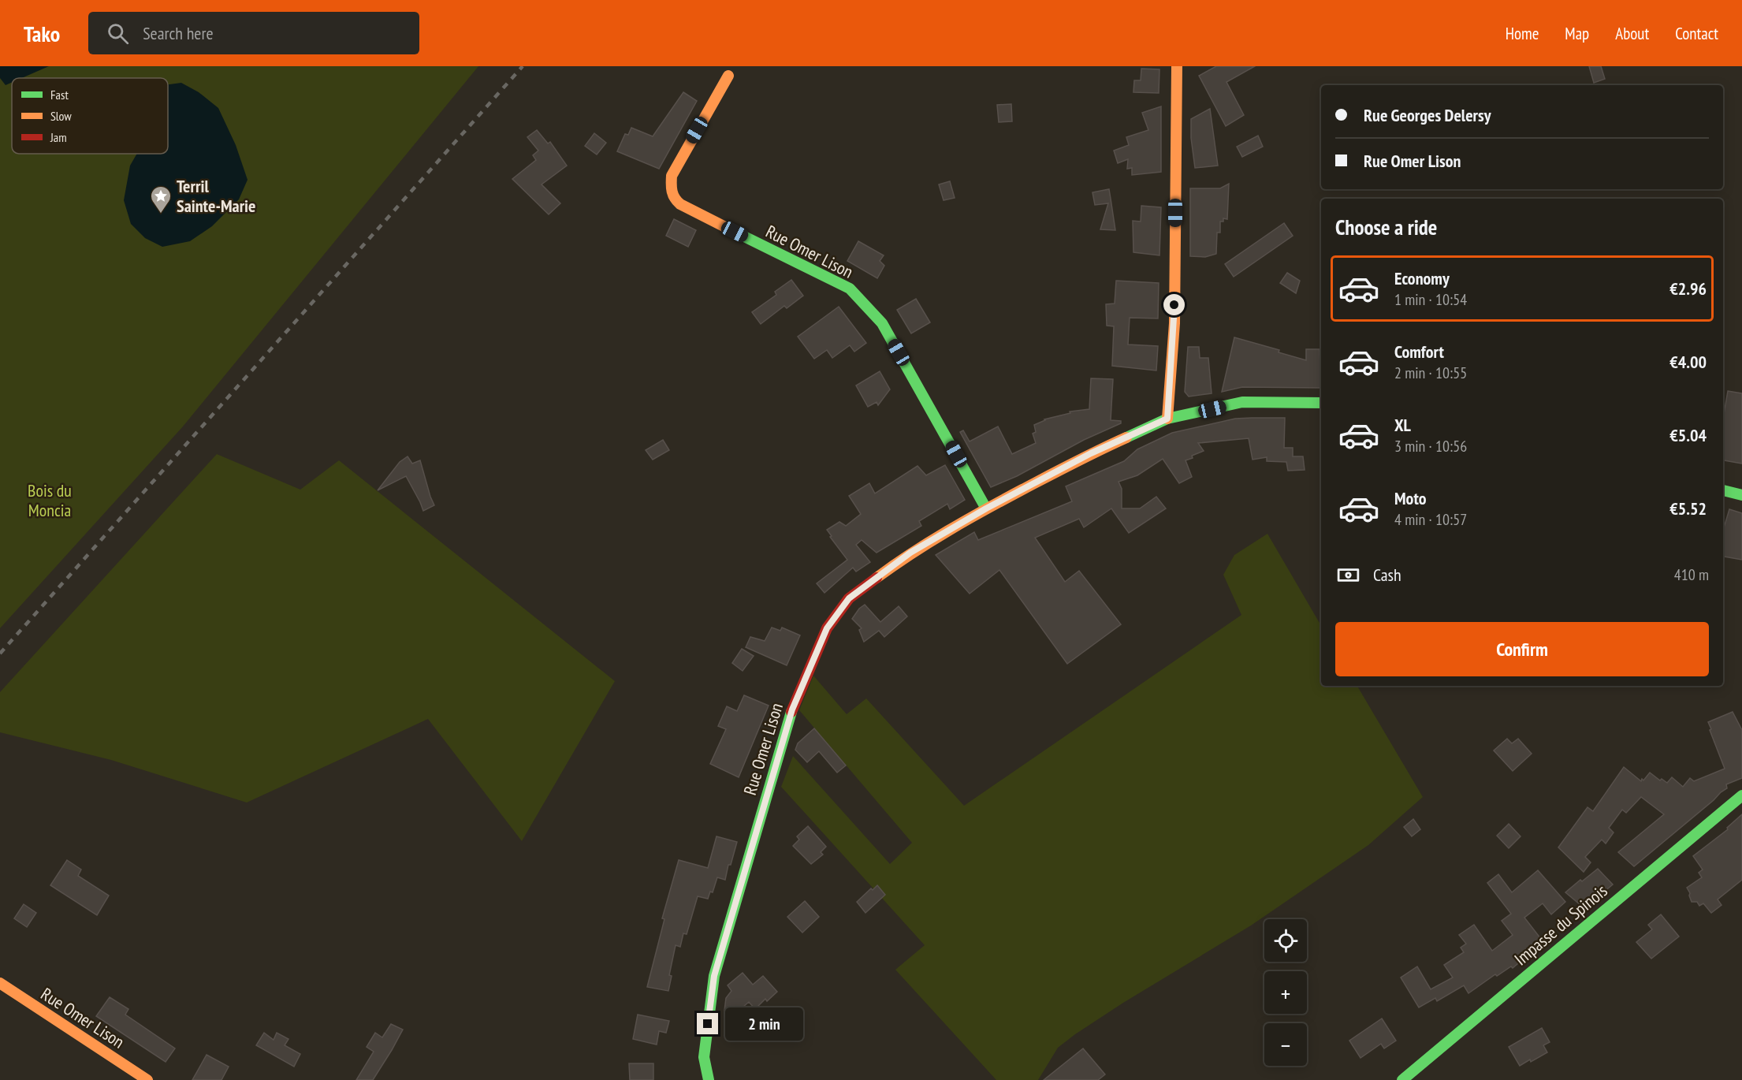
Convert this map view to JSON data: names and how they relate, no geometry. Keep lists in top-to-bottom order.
{
  "streets": {
    "street": ["Rue Omer Lison", "Impasse du Spinois"]
  },
  "parks": ["Bois du Moncia"],
  "places": {
    "place": ["Terril Sainte-Marie"]
  },
  "legend": ["Fast", "Slow", "Jam"],
  "page": {
    "header": "Tako",
    "search": "Search here",
    "nav": [
      "Home",
      "Map",
      "About",
      "Contact"
    ],
    "banner": ["Rue Georges Delersy", "Rue Omer Lison"],
    "heading": "Choose a ride",
    "list": [
      {
        "name": "Economy",
        "note": "1 min · 10:54",
        "value": "€2.96"
      },
      {
        "name": "Comfort",
        "note": "2 min · 10:55",
        "value": "€4.00"
      },
      {
        "name": "XL",
        "note": "3 min · 10:56",
        "value": "€5.04"
      },
      {
        "name": "Moto",
        "note": "4 min · 10:57",
        "value": "€5.52"
      }
    ],
    "pay": ["Cash", "410 m"],
    "buttons": "Confirm",
    "map_buttons": ["+", "−"],
    "bubble": "2 min"
  }
}
